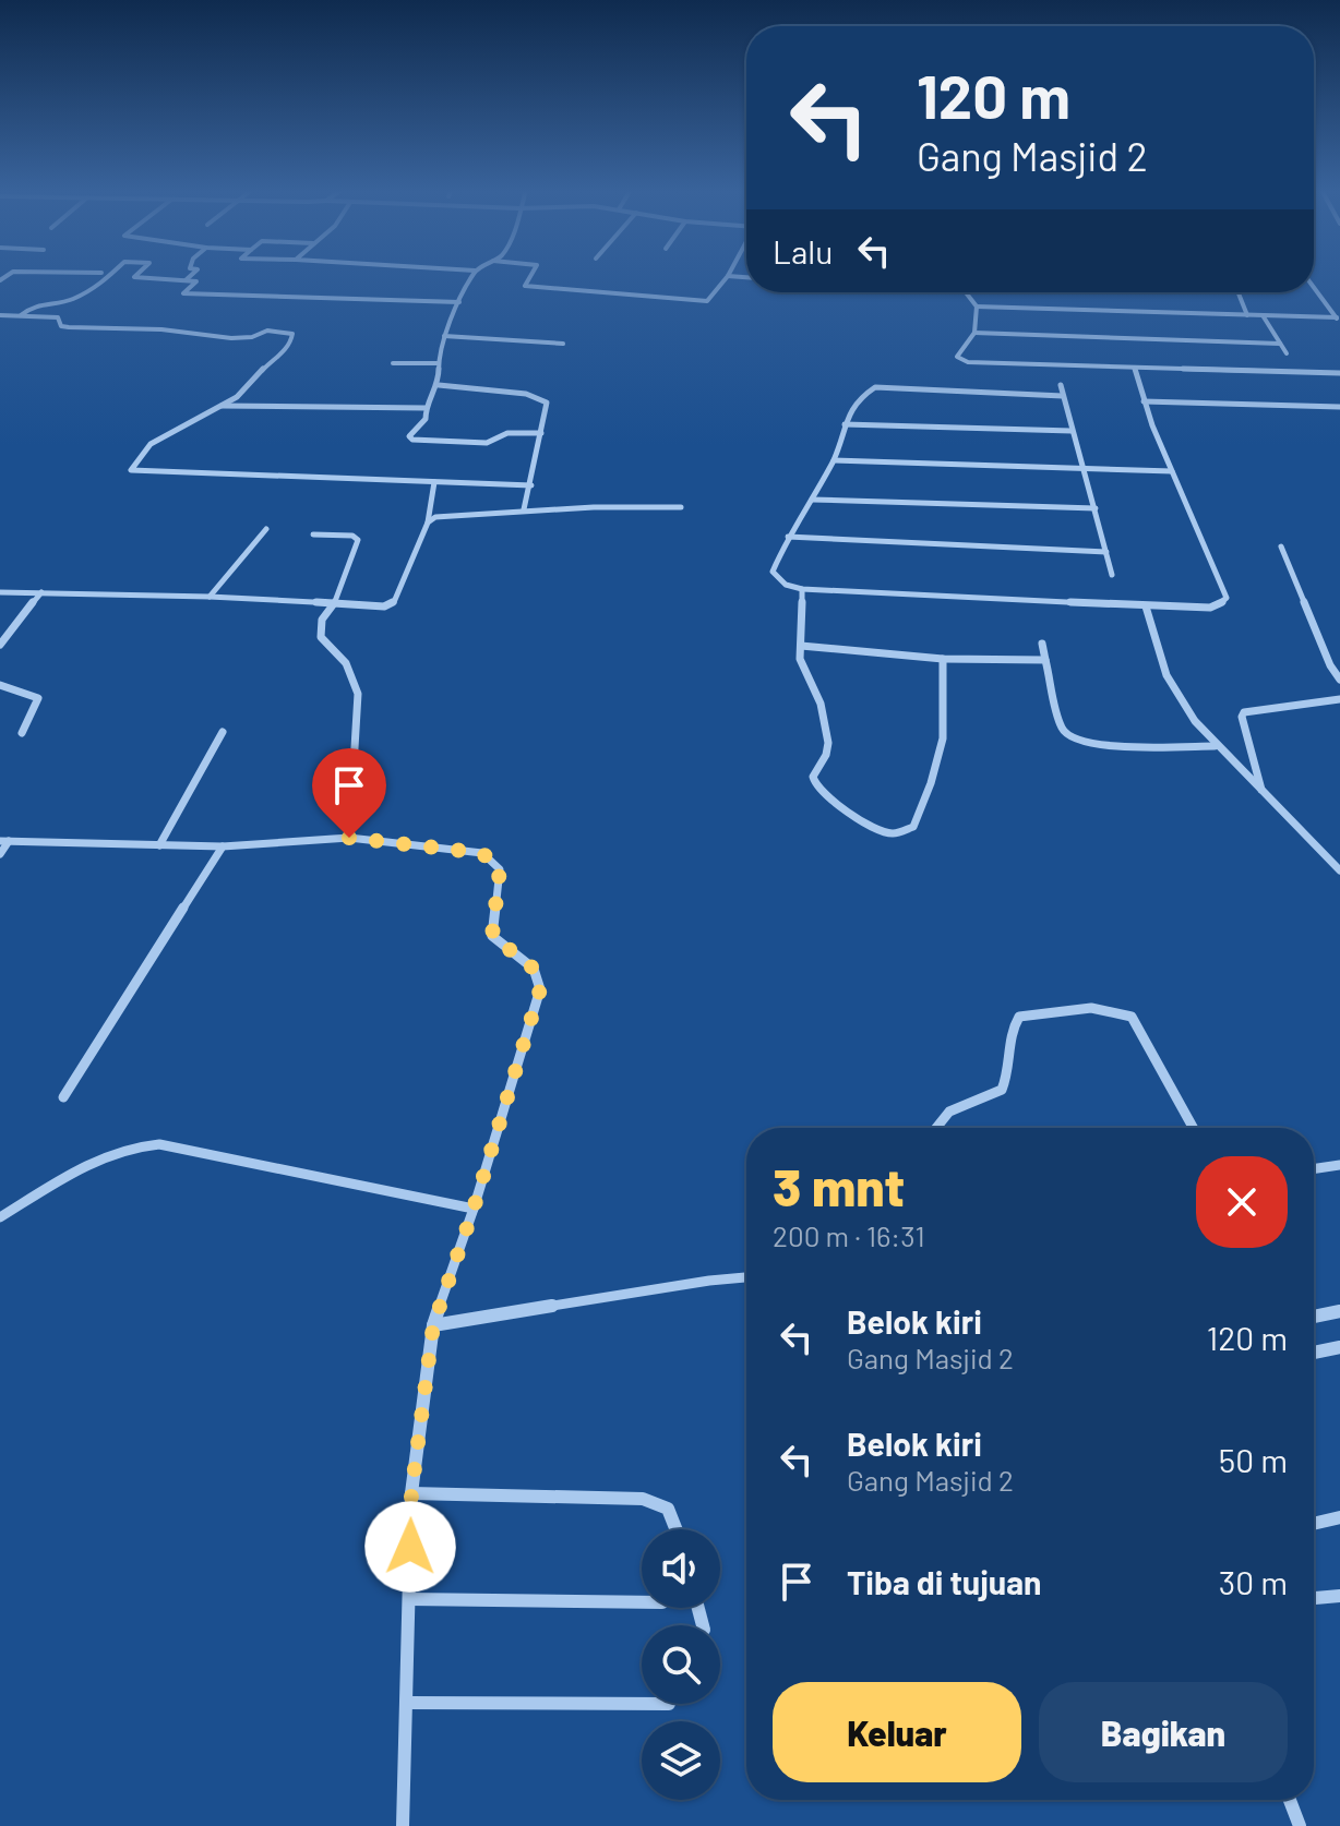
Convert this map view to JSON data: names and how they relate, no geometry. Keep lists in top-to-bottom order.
{
  "page": {
    "turn": ["120 m", "Gang Masjid 2"],
    "then": "Lalu",
    "heading": ["3 mnt", "200 m · 16:31"],
    "list": [
      {
        "name": "Belok kiri",
        "note": "Gang Masjid 2",
        "value": "120 m"
      },
      {
        "name": "Belok kiri",
        "note": "Gang Masjid 2",
        "value": "50 m"
      },
      {
        "name": "Tiba di tujuan",
        "value": "30 m"
      }
    ],
    "buttons": ["Keluar", "Bagikan"]
  }
}
